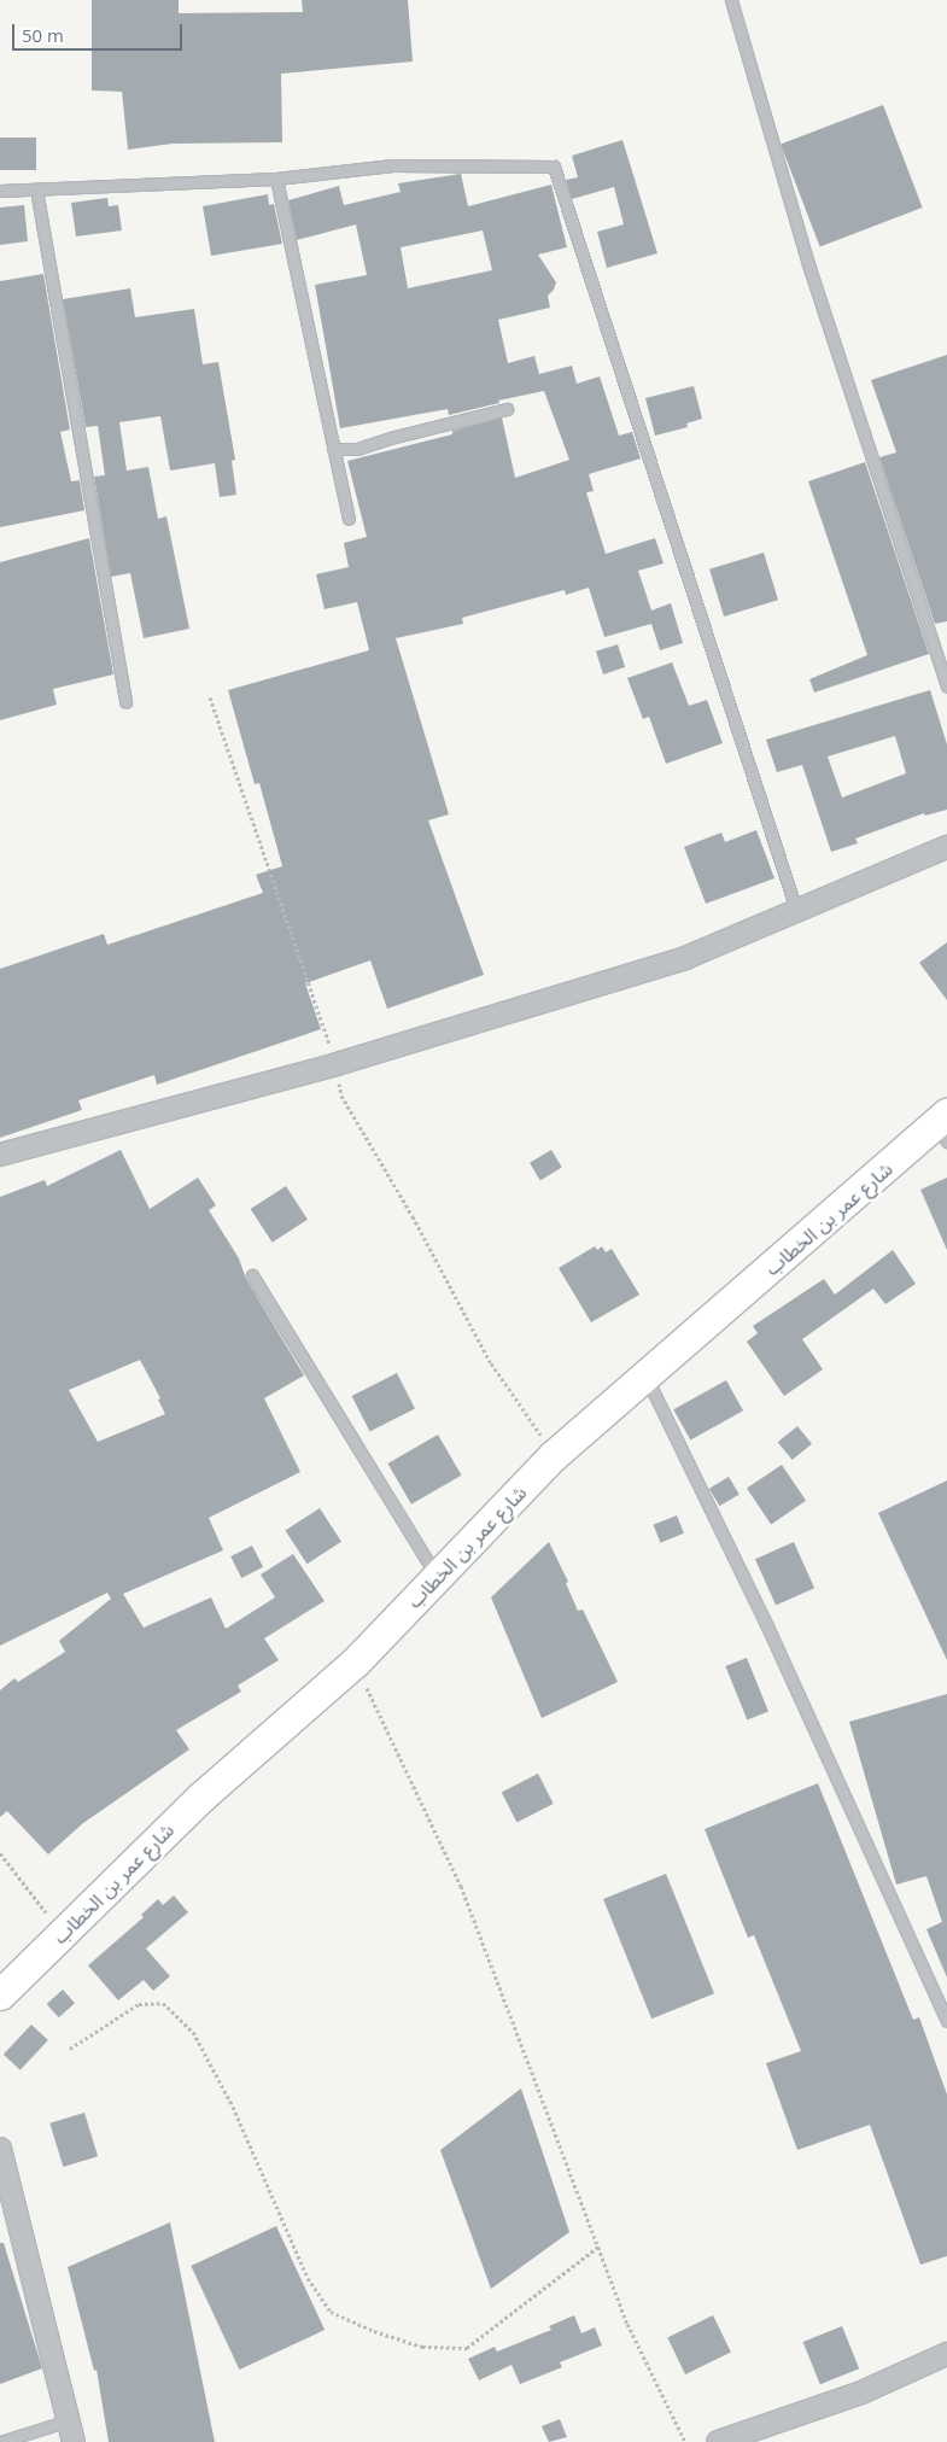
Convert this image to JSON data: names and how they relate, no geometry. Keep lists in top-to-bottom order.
{
  "streets": {
    "main road": ["شارع عمر بن الخطاب"]
  },
  "scale_bar": "50 m"
}
